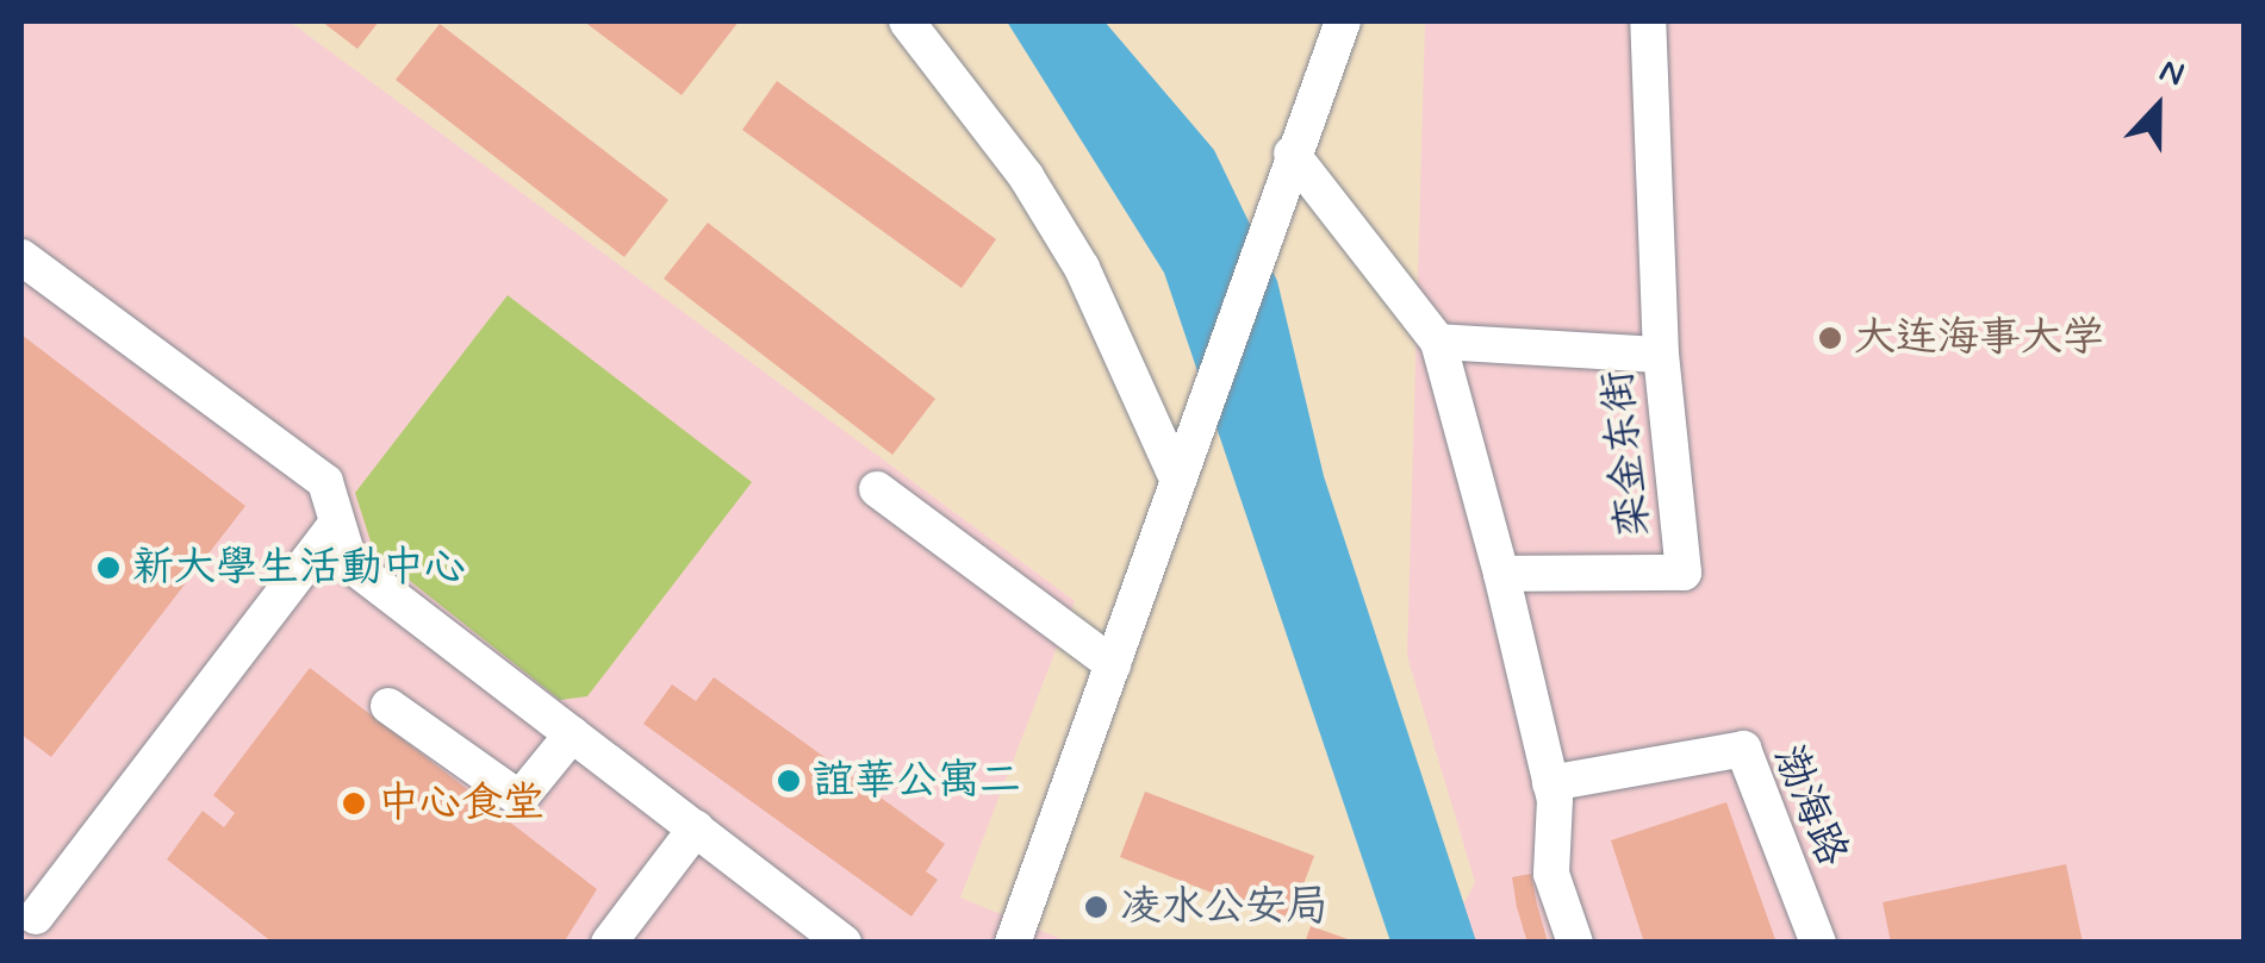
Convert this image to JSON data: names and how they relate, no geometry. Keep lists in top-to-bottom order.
{
  "streets": {
    "street": ["栾金东街", "渤海路"]
  },
  "places": [
    "大连海事大学",
    "新大學生活動中心",
    "誼華公寓二",
    "中心食堂",
    "凌水公安局"
  ],
  "north": "top"
}
